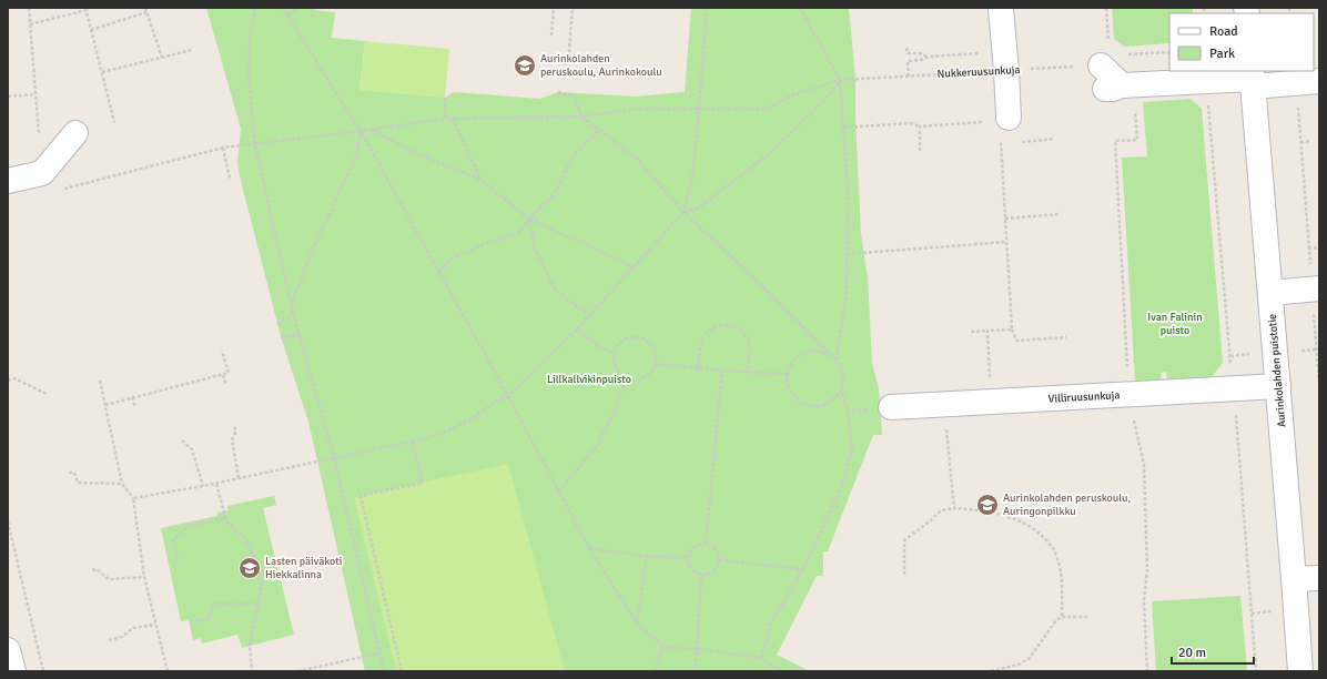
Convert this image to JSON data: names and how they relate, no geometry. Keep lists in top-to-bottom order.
{
  "streets": {
    "street": ["Aurinkolahden puistotie", "Villiruusunkuja"],
    "path": ["Nukkeruusunkuja"]
  },
  "crossings": [
    ["Aurinkolahden puistotie", "Villiruusunkuja"]
  ],
  "parks": ["Ivan Falinin puisto", "Lillkallvikinpuisto"],
  "places": {
    "school or university": ["Aurinkolahden peruskoulu, Aurinkokoulu", "Aurinkolahden peruskoulu, Auringonpilkku", "Lasten päiväkoti Hiekkalinna"]
  },
  "legend": ["Road", "Park"],
  "scale_bar": "20 m"
}
